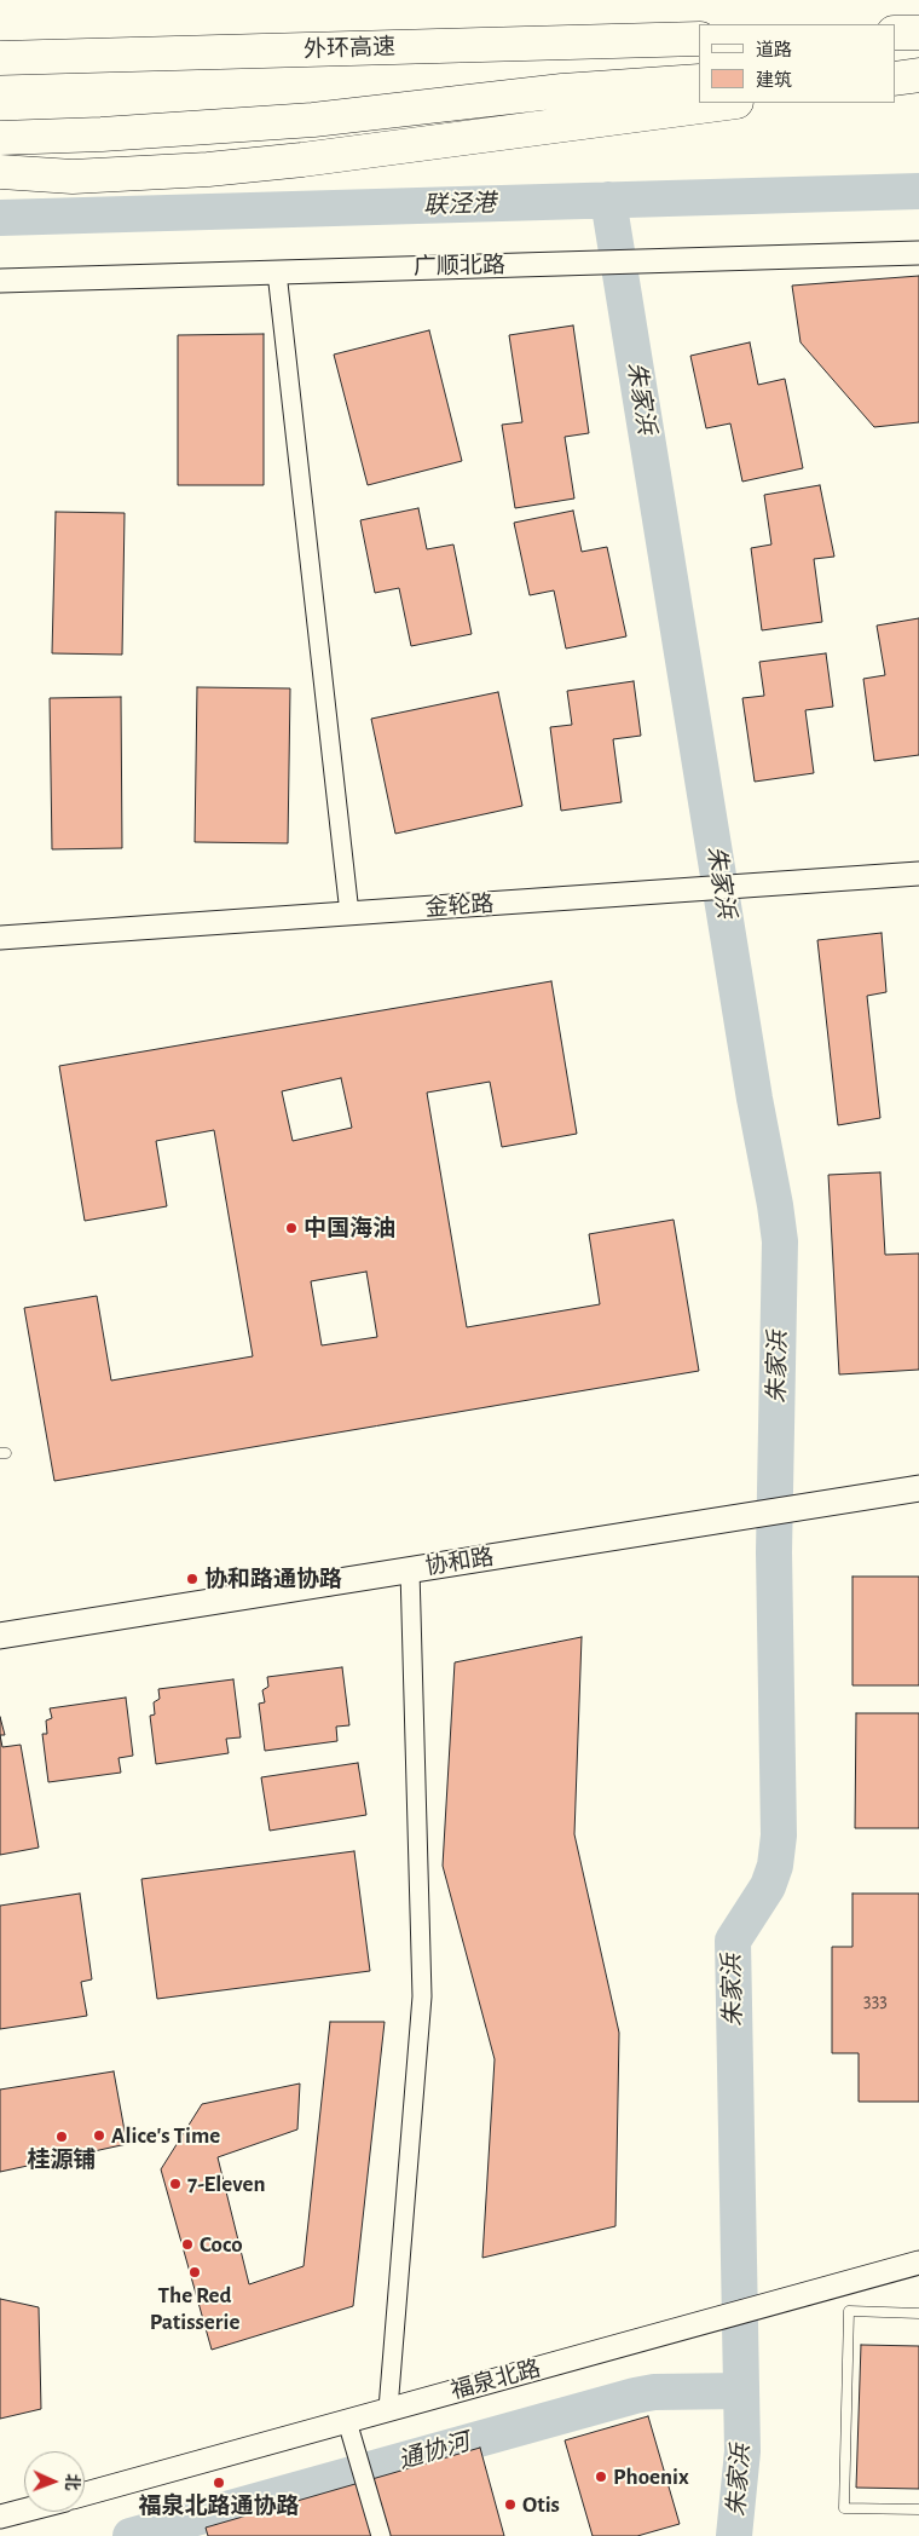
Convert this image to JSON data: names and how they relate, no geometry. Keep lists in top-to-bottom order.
{
  "streets": {
    "highway": ["外环高速"],
    "main road": ["协和路"],
    "street": ["广顺北路", "金轮路", "福泉北路"]
  },
  "water": ["联泾港", "朱家浜", "通协河"],
  "places": [
    "中国海油",
    "协和路通协路",
    "Alice's Time",
    "桂源铺",
    "7-Eleven",
    "Coco",
    "The Red Patisserie",
    "Phoenix",
    "福泉北路通协路",
    "Otis"
  ],
  "house_numbers": ["333"],
  "legend": ["道路", "建筑"],
  "north": "right"
}
